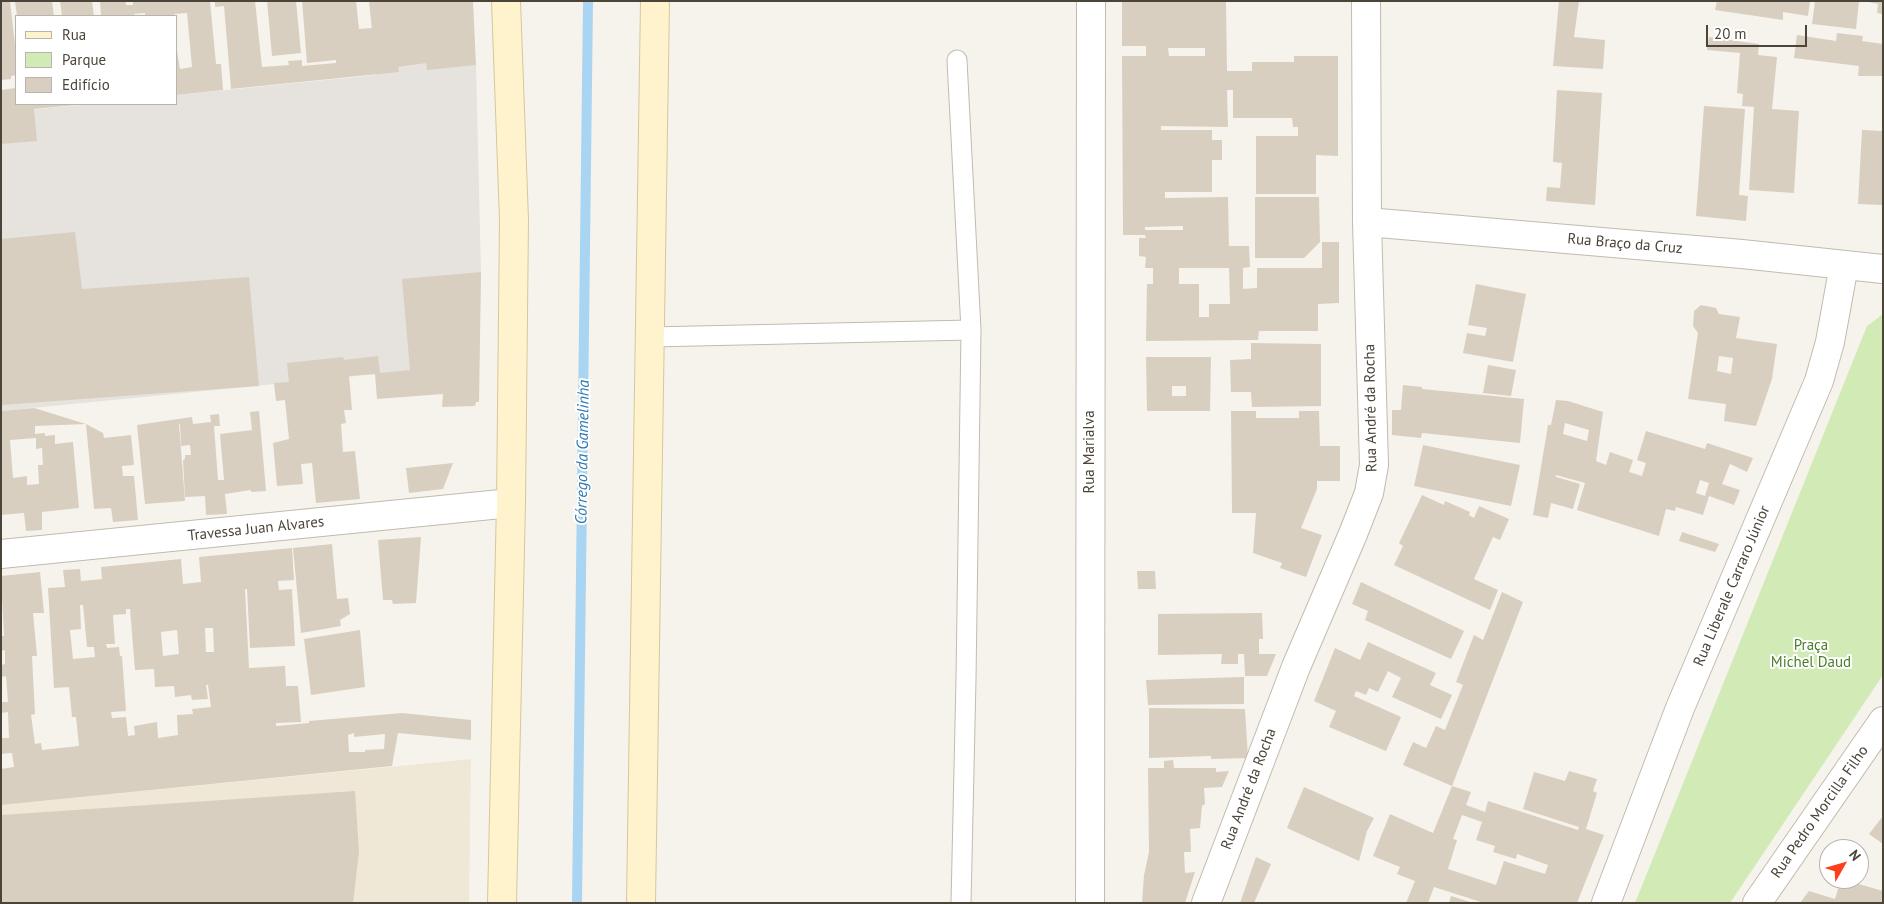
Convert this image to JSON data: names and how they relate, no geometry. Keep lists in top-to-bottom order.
{
  "streets": {
    "street": [
      "Rua Braço da Cruz",
      "Rua André da Rocha",
      "Rua Marialva",
      "Travessa Juan Alvares",
      "Rua Liberale Carraro Júnior",
      "Rua Pedro Morcilla Filho"
    ]
  },
  "crossings": [
    ["Rua Braço da Cruz", "Rua André da Rocha"],
    ["Rua Braço da Cruz", "Rua Liberale Carraro Júnior"]
  ],
  "water": ["Córrego da Gamelinha"],
  "parks": ["Praça Michel Daud"],
  "legend": ["Rua", "Parque", "Edifício"],
  "scale_bar": "20 m",
  "north": "top right"
}
